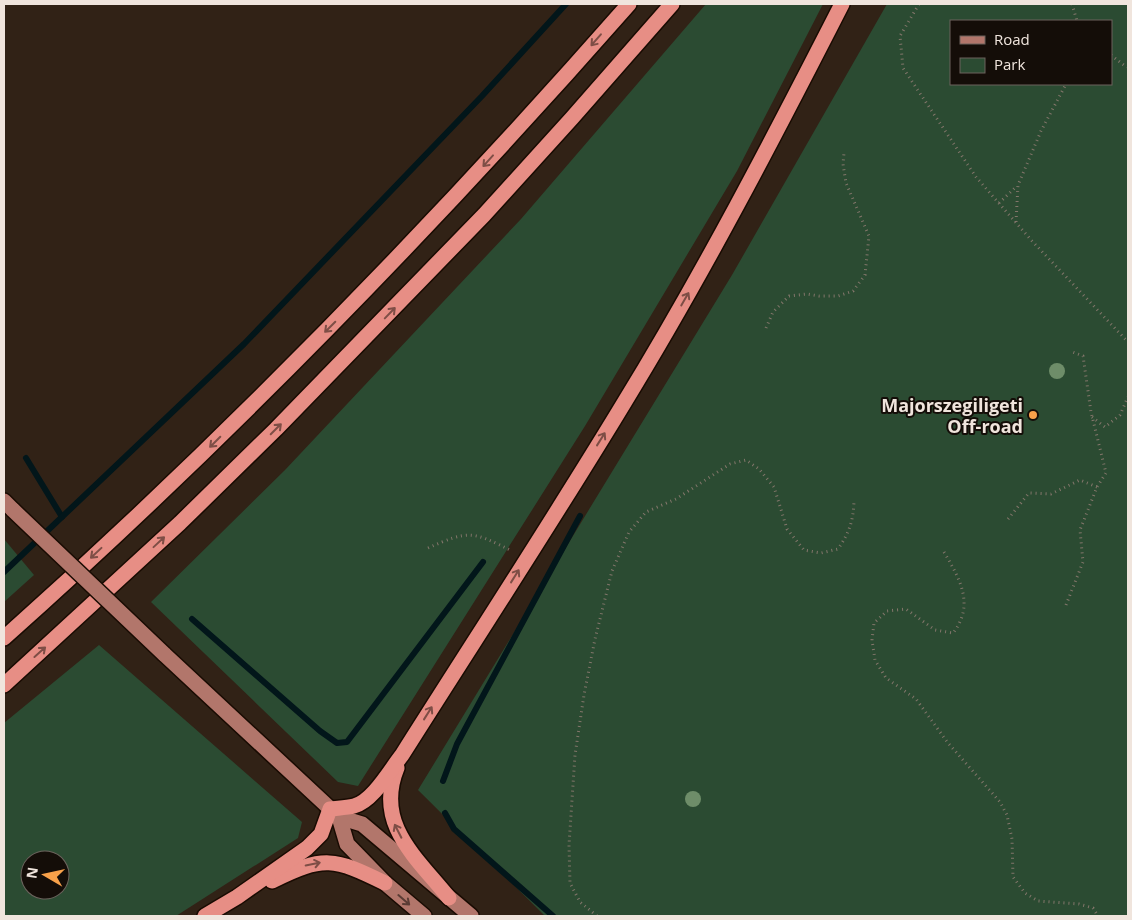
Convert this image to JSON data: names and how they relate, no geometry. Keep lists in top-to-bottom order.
{
  "places": ["Majorszegiligeti Off-road"],
  "legend": ["Road", "Park"],
  "north": "left"
}
